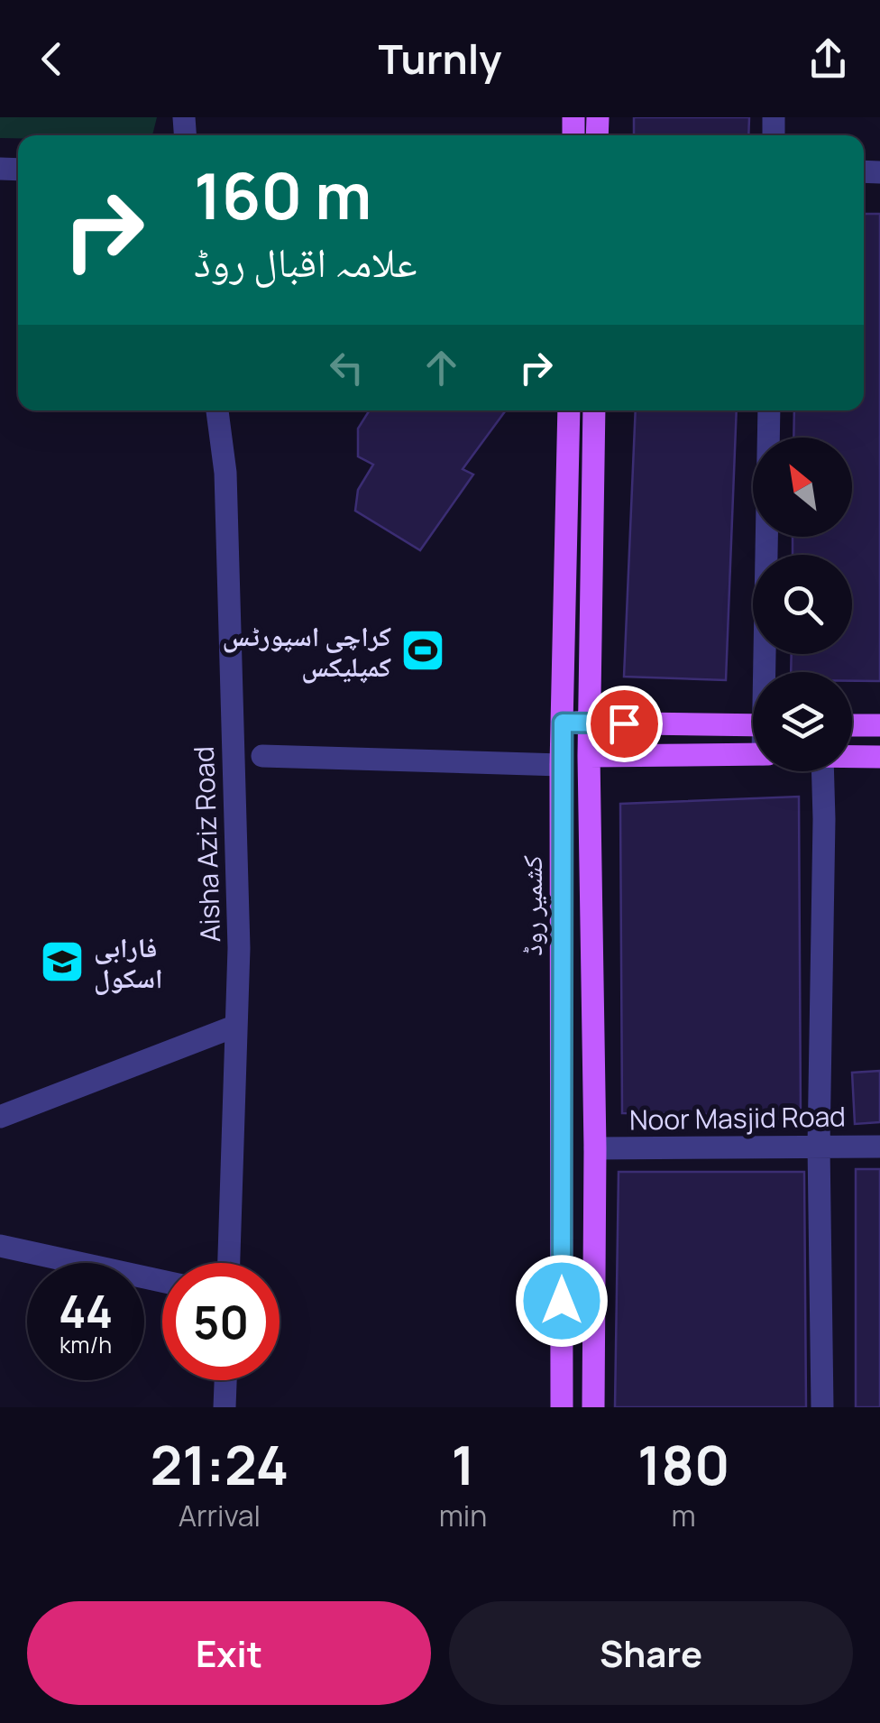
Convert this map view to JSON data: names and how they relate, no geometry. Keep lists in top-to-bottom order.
{
  "streets": {
    "main road": ["کشمیر روڈ"],
    "street": ["Aisha Aziz Road", "Noor Masjid Road"]
  },
  "places": {
    "sports": ["کراچی اسپورٹس کمپلیکس"],
    "school or university": ["فارابی اسکول"]
  },
  "north": "top left",
  "page": {
    "header": "Turnly",
    "turn": ["160 m", "علامہ اقبال روڈ"],
    "speed": "44 km/h",
    "limit": "50",
    "eta": [
      "21:24",
      "Arrival",
      "1",
      "min",
      "180",
      "m"
    ],
    "buttons": ["Exit", "Share"]
  }
}
